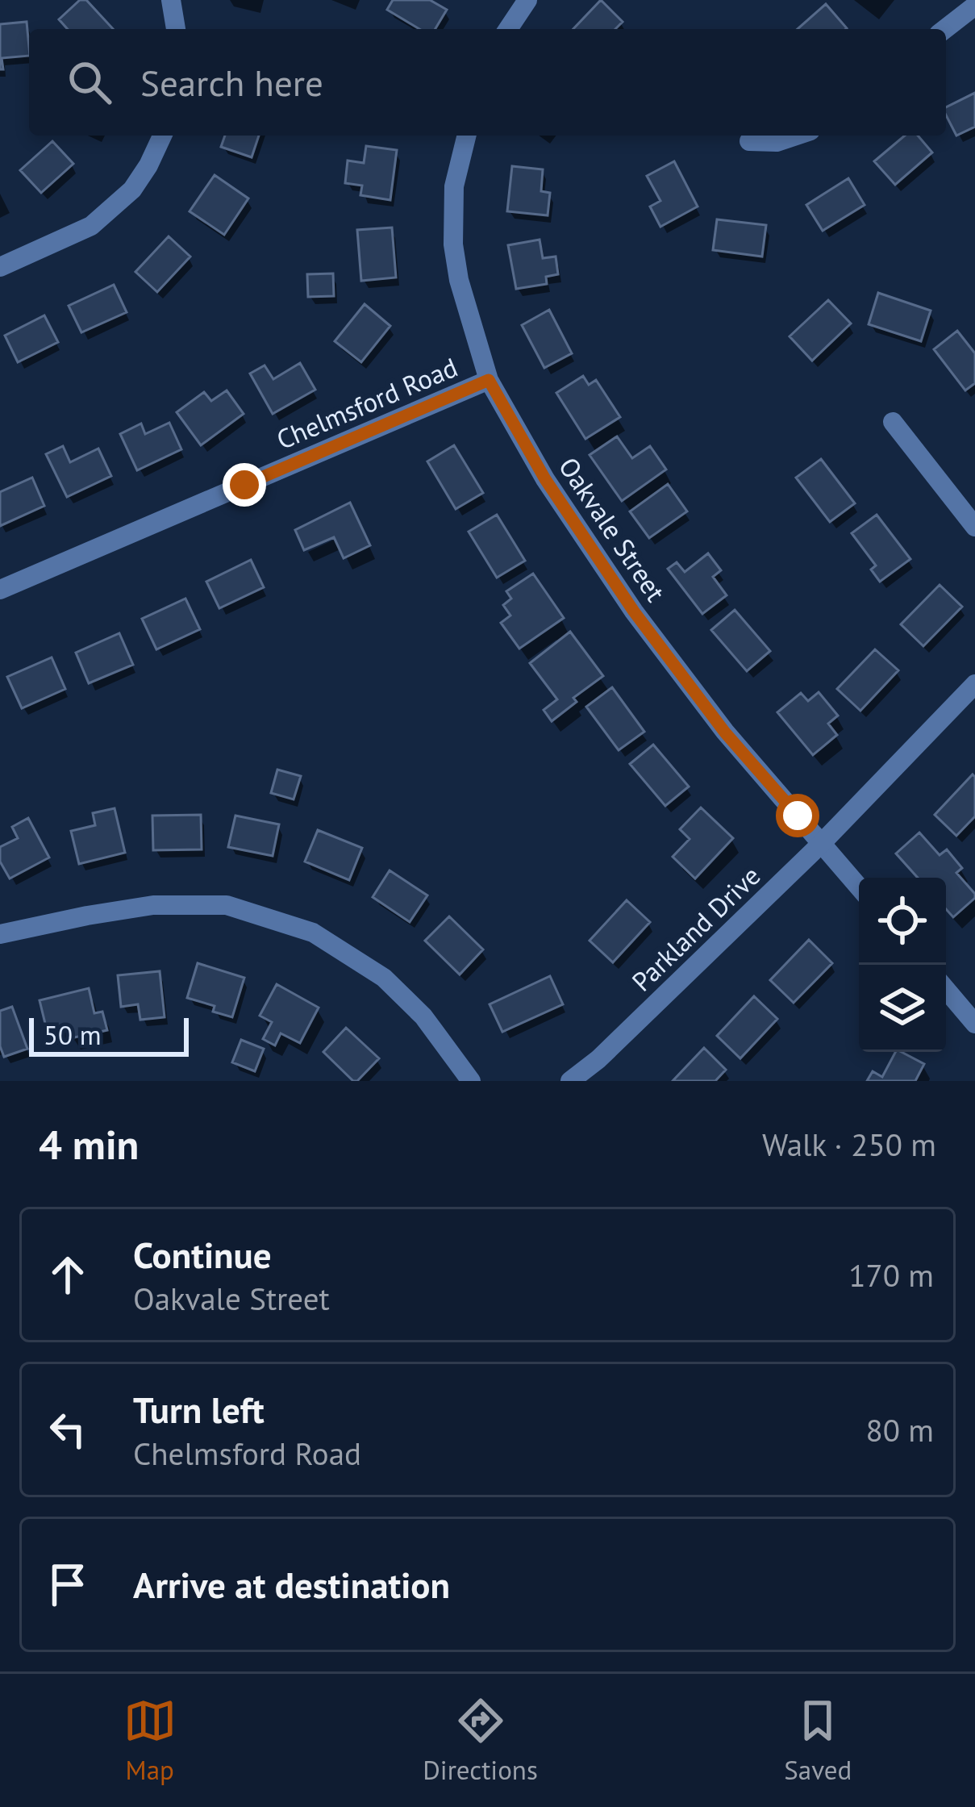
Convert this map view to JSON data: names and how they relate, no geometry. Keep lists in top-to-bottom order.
{
  "streets": {
    "street": ["Chelmsford Road", "Oakvale Street", "Parkland Drive"]
  },
  "crossings": [
    ["Chelmsford Road", "Oakvale Street"],
    ["Oakvale Street", "Parkland Drive"]
  ],
  "scale_bar": "50 m",
  "page": {
    "search": "Search here",
    "scale": "50 m",
    "heading": ["4 min", "Walk · 250 m"],
    "list": [
      ["Continue", "Oakvale Street", "170 m"],
      ["Turn left", "Chelmsford Road", "80 m"],
      "Arrive at destination"
    ],
    "nav": ["Map", "Directions", "Saved"]
  }
}
